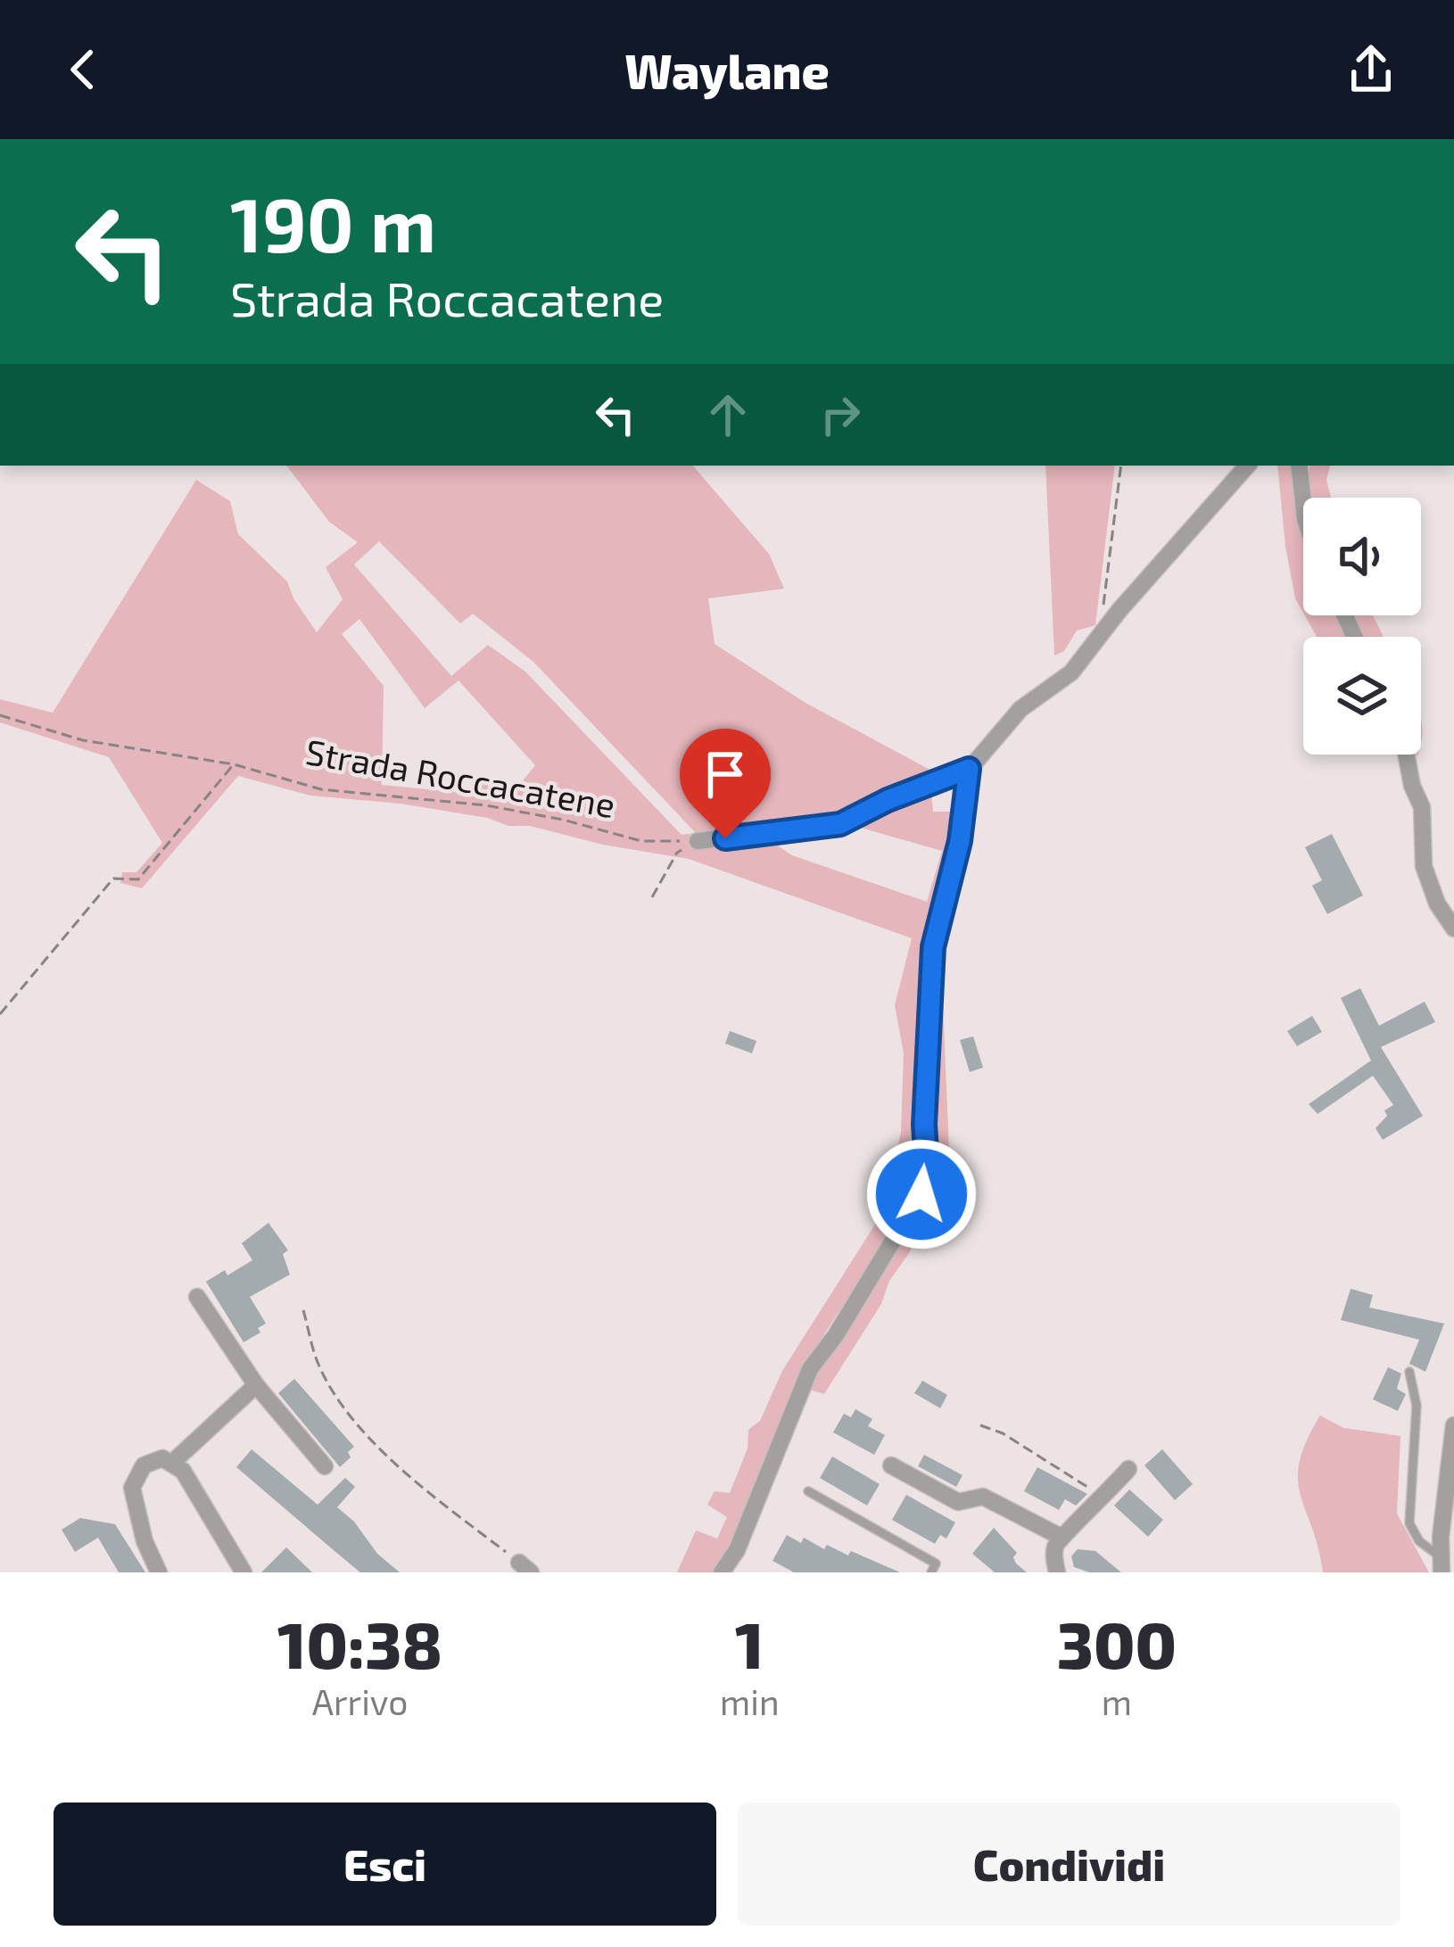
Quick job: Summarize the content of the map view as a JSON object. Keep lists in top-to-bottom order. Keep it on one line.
{"streets":{"path":["Strada Roccacatene"]},"page":{"header":"Waylane","turn":["190 m","Strada Roccacatene"],"eta":["10:38","Arrivo","1","min","300","m"],"buttons":["Esci","Condividi"]}}
